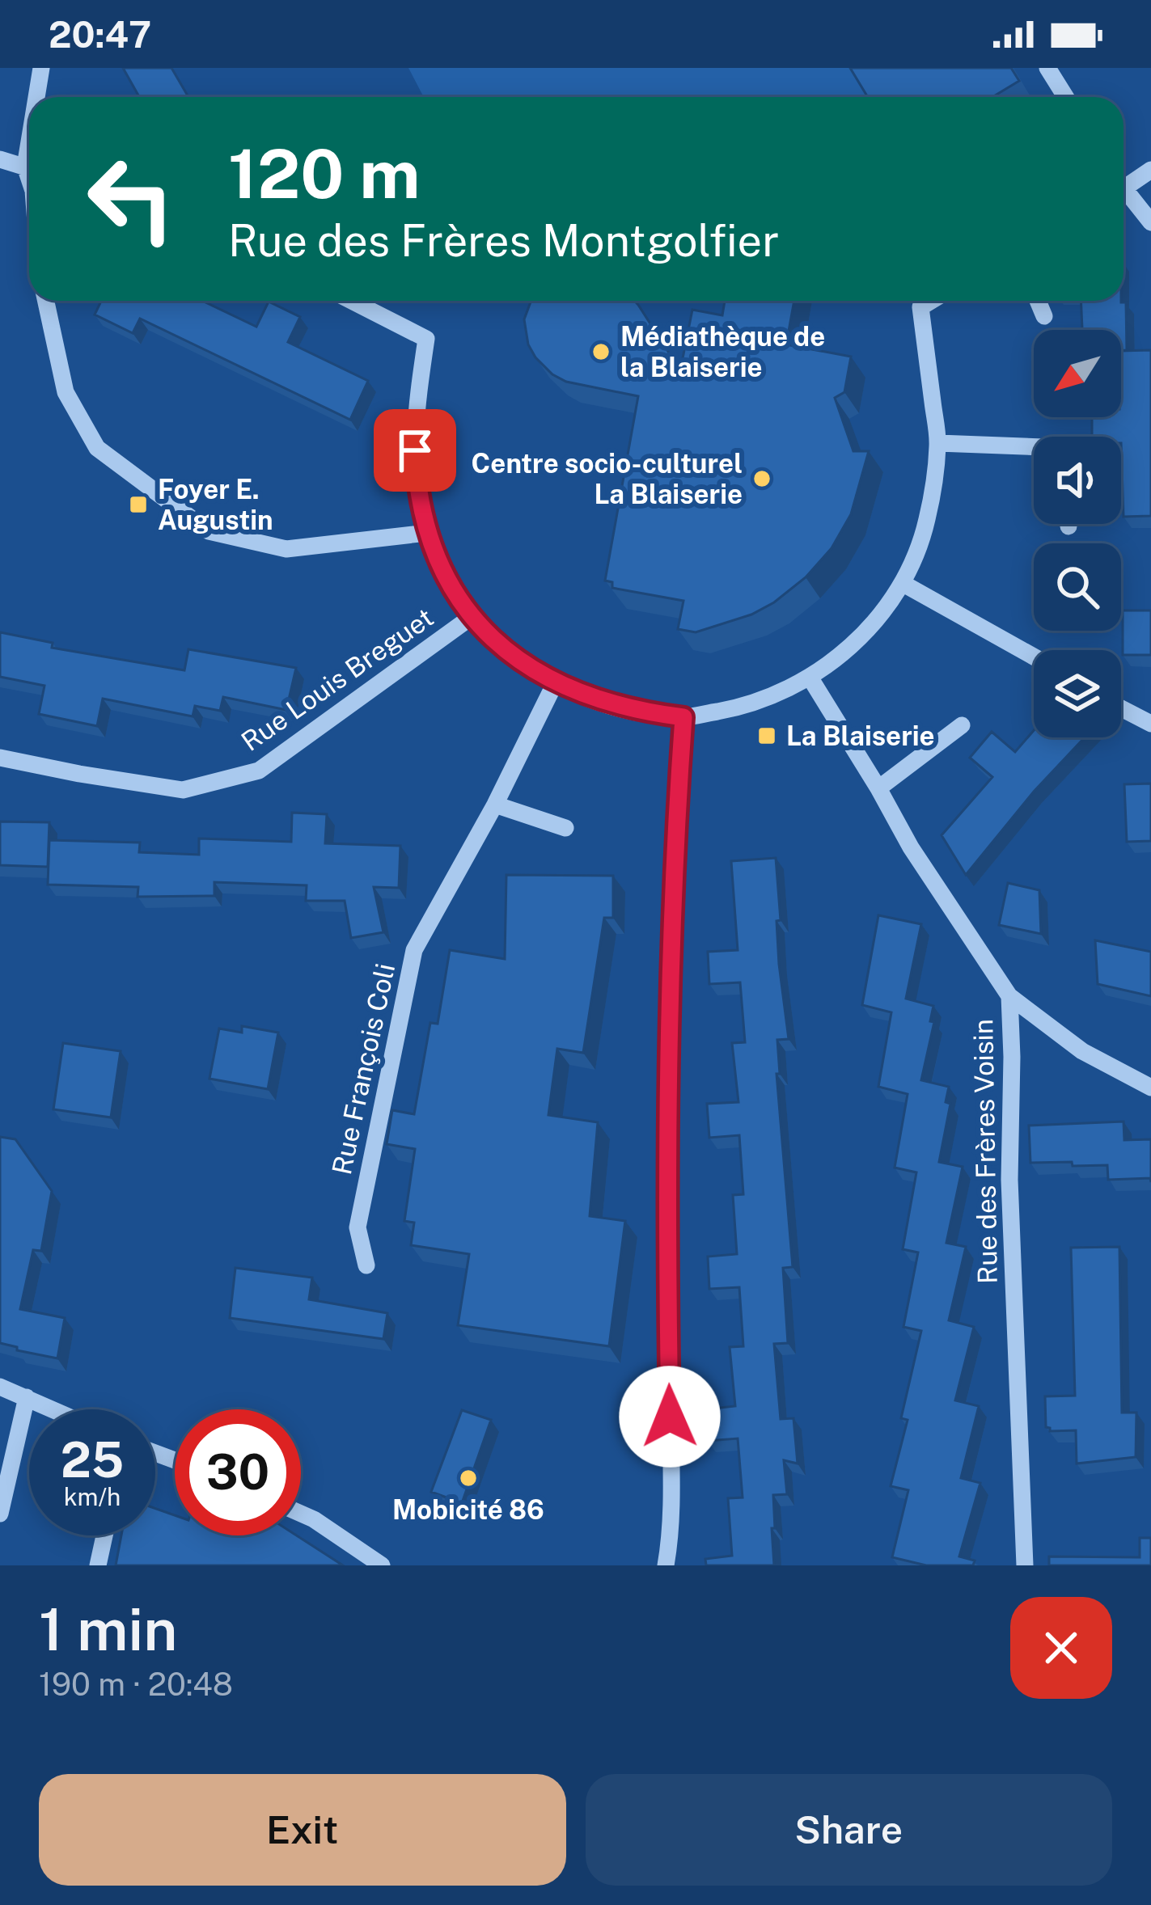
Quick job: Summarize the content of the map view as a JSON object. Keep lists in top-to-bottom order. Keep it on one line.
{"streets":{"street":["Rue Louis Breguet","Rue François Coli","Rue des Frères Voisin"]},"places":{"other":["Médiathèque de la Blaiserie","Centre socio-culturel La Blaiserie","Mobicité 86"],"transit":["Foyer E. Augustin","La Blaiserie"]},"north":"bottom left","page":{"status":"20:47","turn":["120 m","Rue des Frères Montgolfier"],"speed":"25 km/h","limit":"30","heading":["1 min","190 m · 20:48"],"buttons":["Exit","Share"]}}
